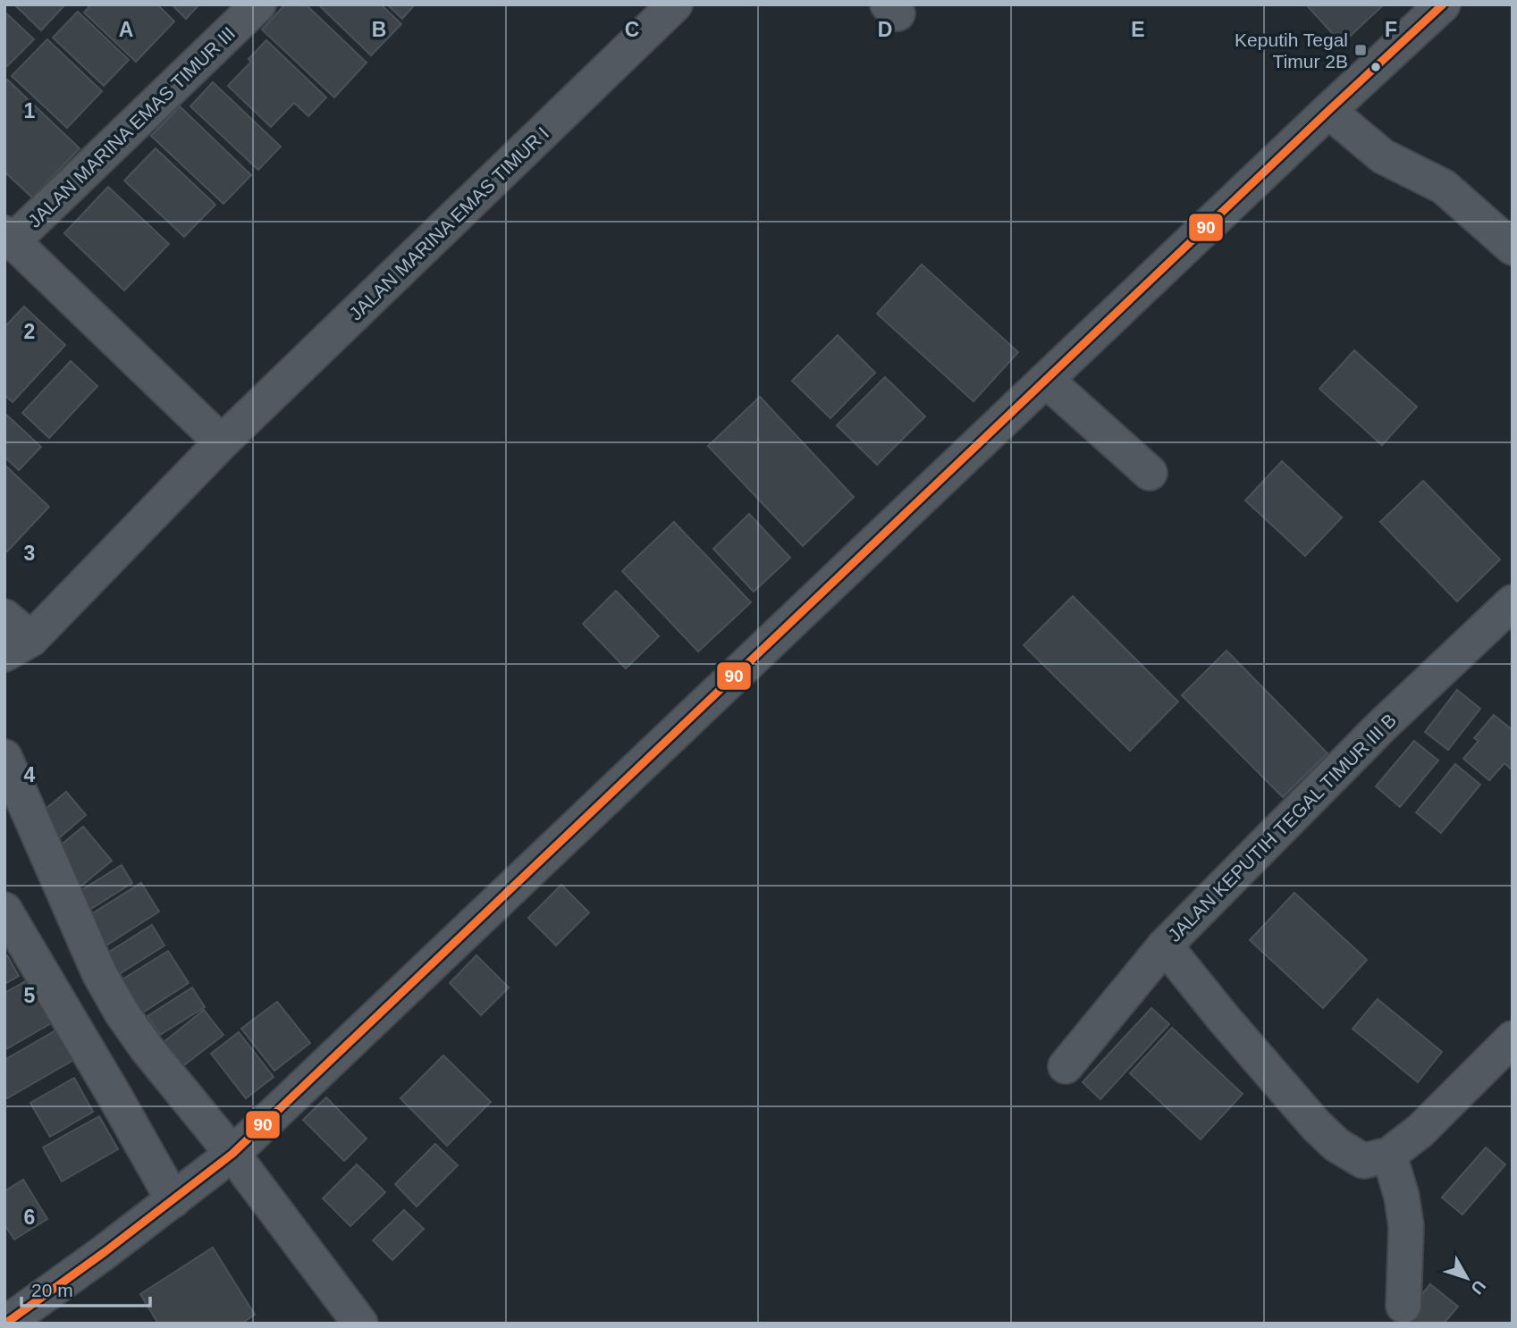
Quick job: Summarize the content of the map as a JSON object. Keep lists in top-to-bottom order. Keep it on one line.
{"streets":{"street":["JALAN MARINA EMAS TIMUR III","JALAN MARINA EMAS TIMUR I","JALAN KEPUTIH TEGAL TIMUR III B"]},"places":{"transit":["Keputih Tegal Timur 2B"]},"lines":["transit line 90"],"scale_bar":"20 m","north":"bottom right","grid":{"columns":["A","B","C","D","E","F"],"rows":["1","2","3","4","5","6"]}}
